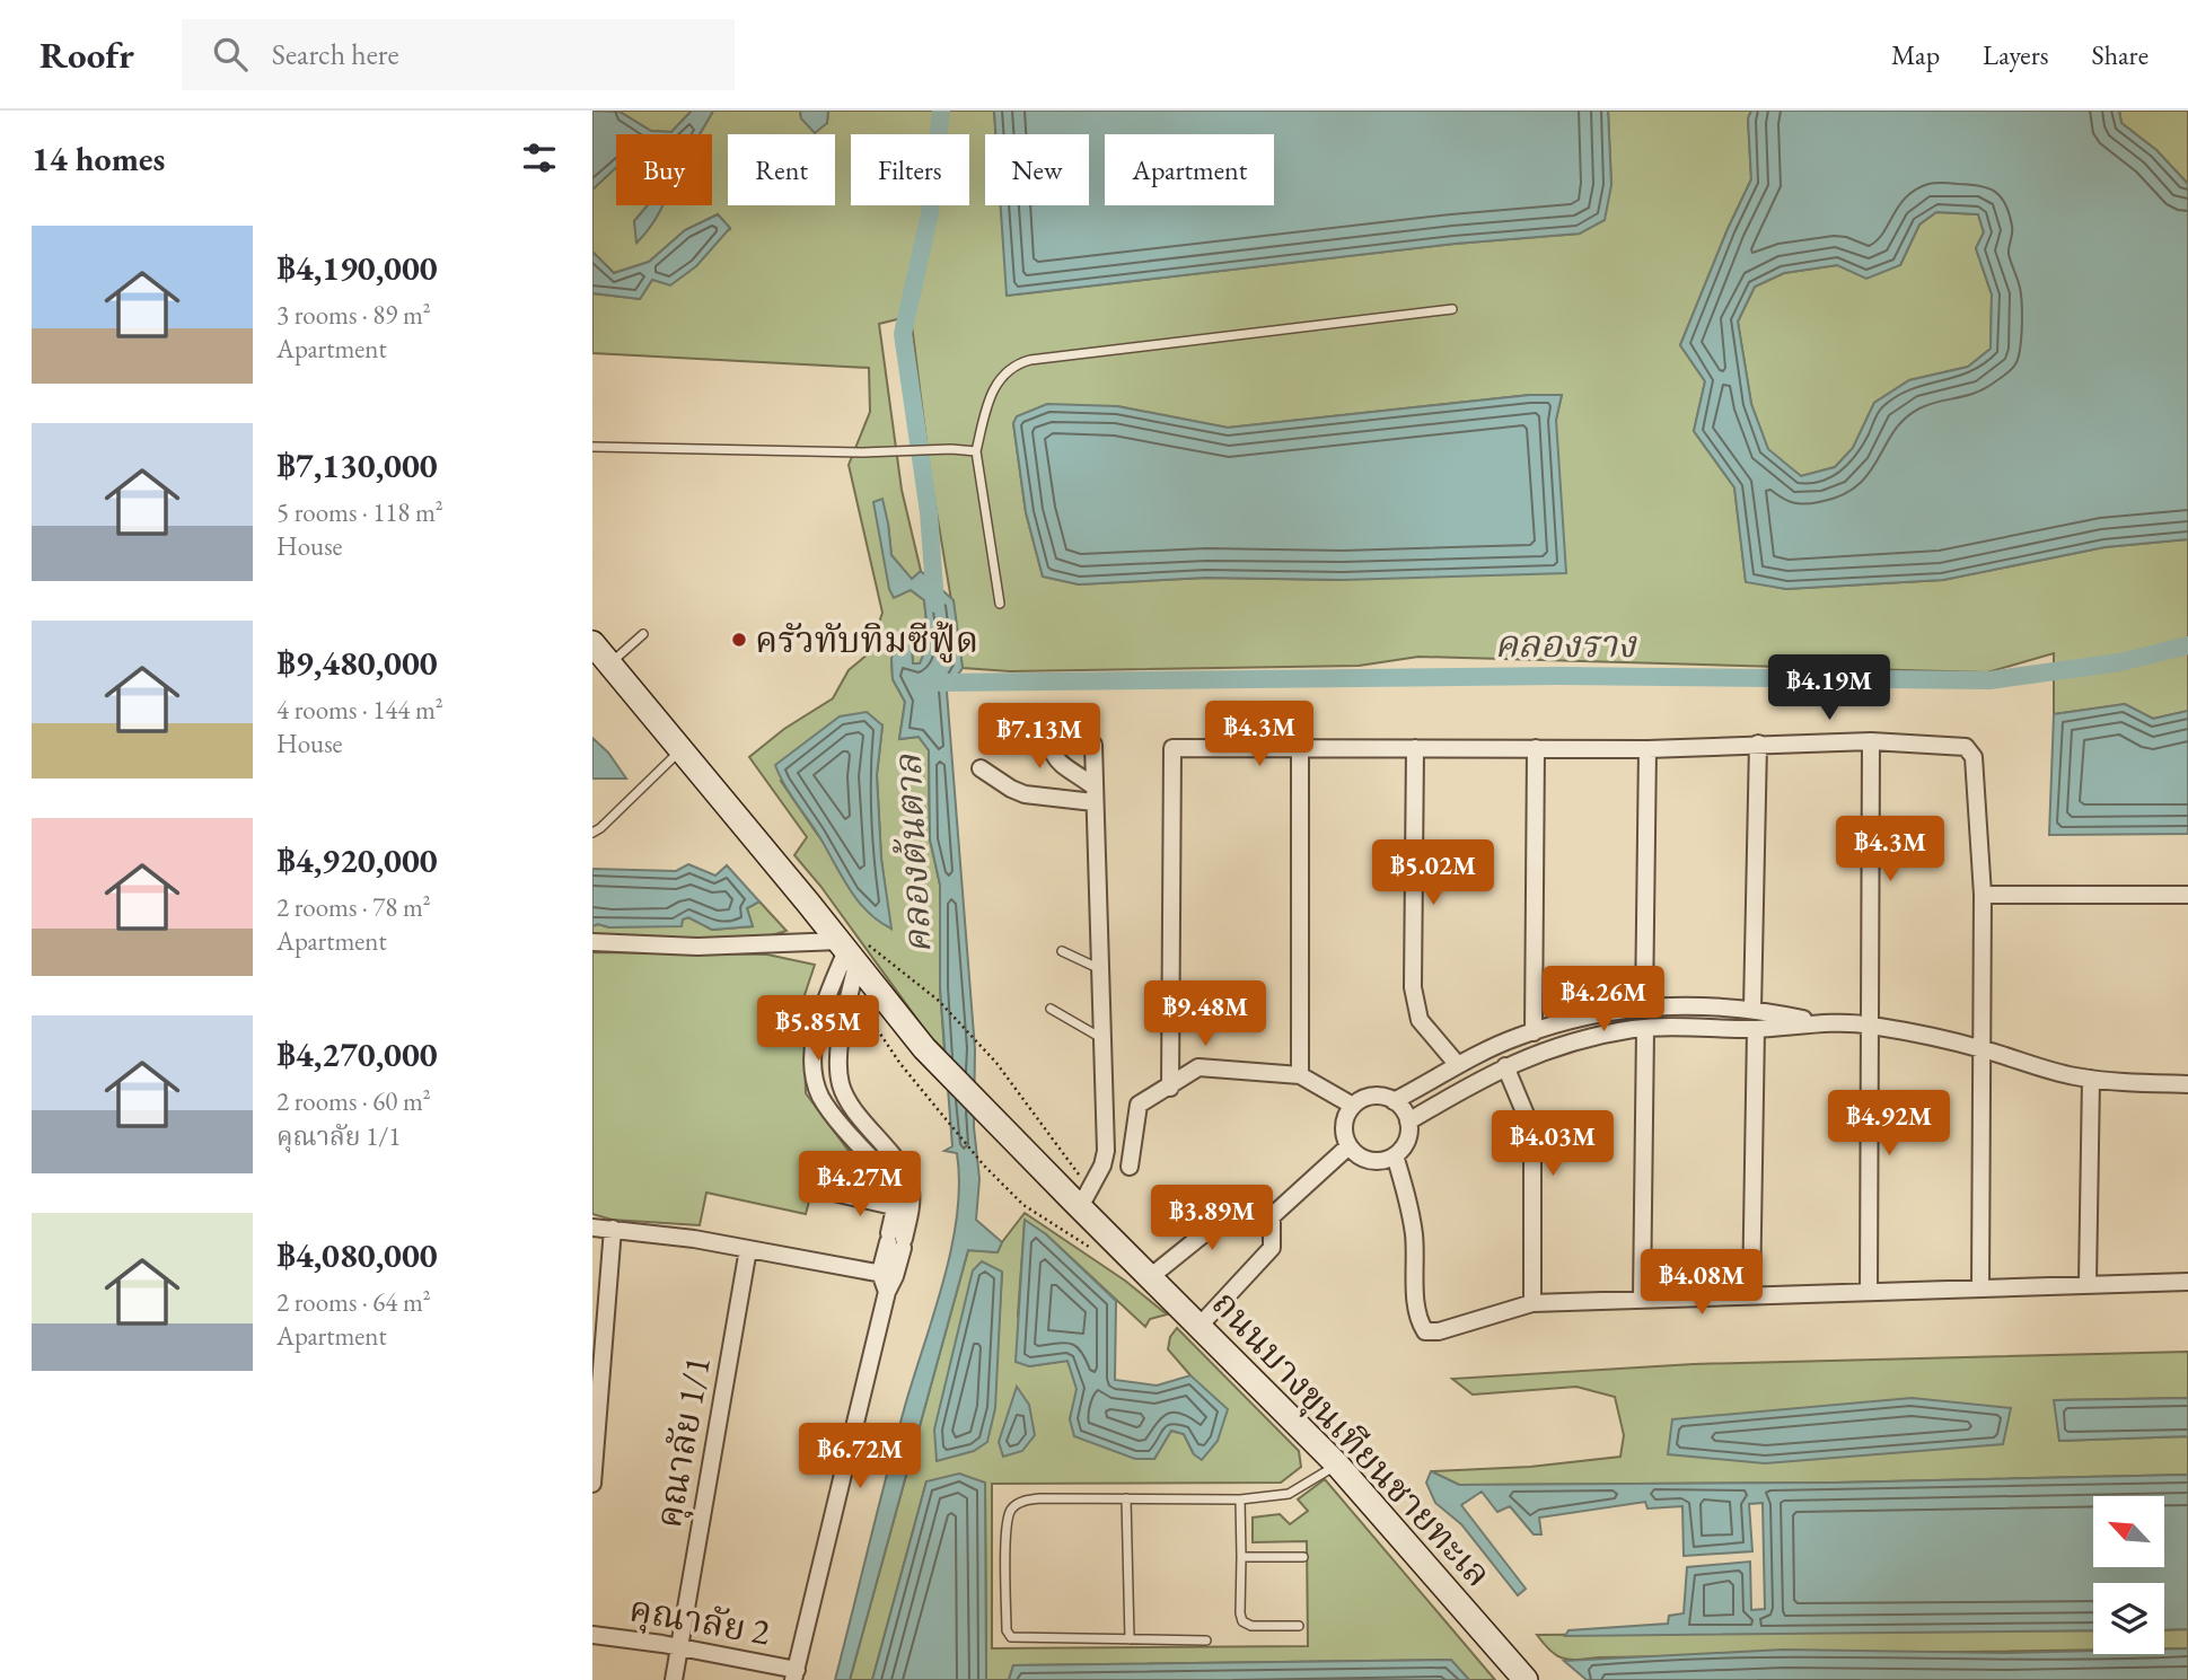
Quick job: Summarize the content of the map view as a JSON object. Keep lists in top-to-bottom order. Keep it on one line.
{"streets":{"main road":["ถนนบางขุนเทียนชายทะเล"],"street":["คุณาลัย 1/1","คุณาลัย 2"]},"crossings":[["คุณาลัย 1/1","คุณาลัย 2"]],"water":["คลองราง","คลองต้นตาล"],"places":["ครัวทับทิมซีฟู้ด"],"north":"top left","page":{"header":"Roofr","search":"Search here","nav":["Map","Layers","Share"],"heading":"14 homes","chip":["Buy","Rent","Filters","New","Apartment"],"list":[{"name":"฿4,190,000","note":"3 rooms · 89 m² · Apartment"},{"name":"฿7,130,000","note":"5 rooms · 118 m² · House"},{"name":"฿9,480,000","note":"4 rooms · 144 m² · House"},{"name":"฿4,920,000","note":"2 rooms · 78 m² · Apartment"},{"name":"฿4,270,000","note":"2 rooms · 60 m² · คุณาลัย 1/1"},{"name":"฿4,080,000","note":"2 rooms · 64 m² · Apartment"}],"price":["฿4.19M","฿4.3M","฿7.13M","฿4.3M","฿5.02M","฿4.26M","฿9.48M","฿5.85M","฿4.92M","฿4.03M","฿4.27M","฿3.89M","฿4.08M","฿6.72M"]}}
